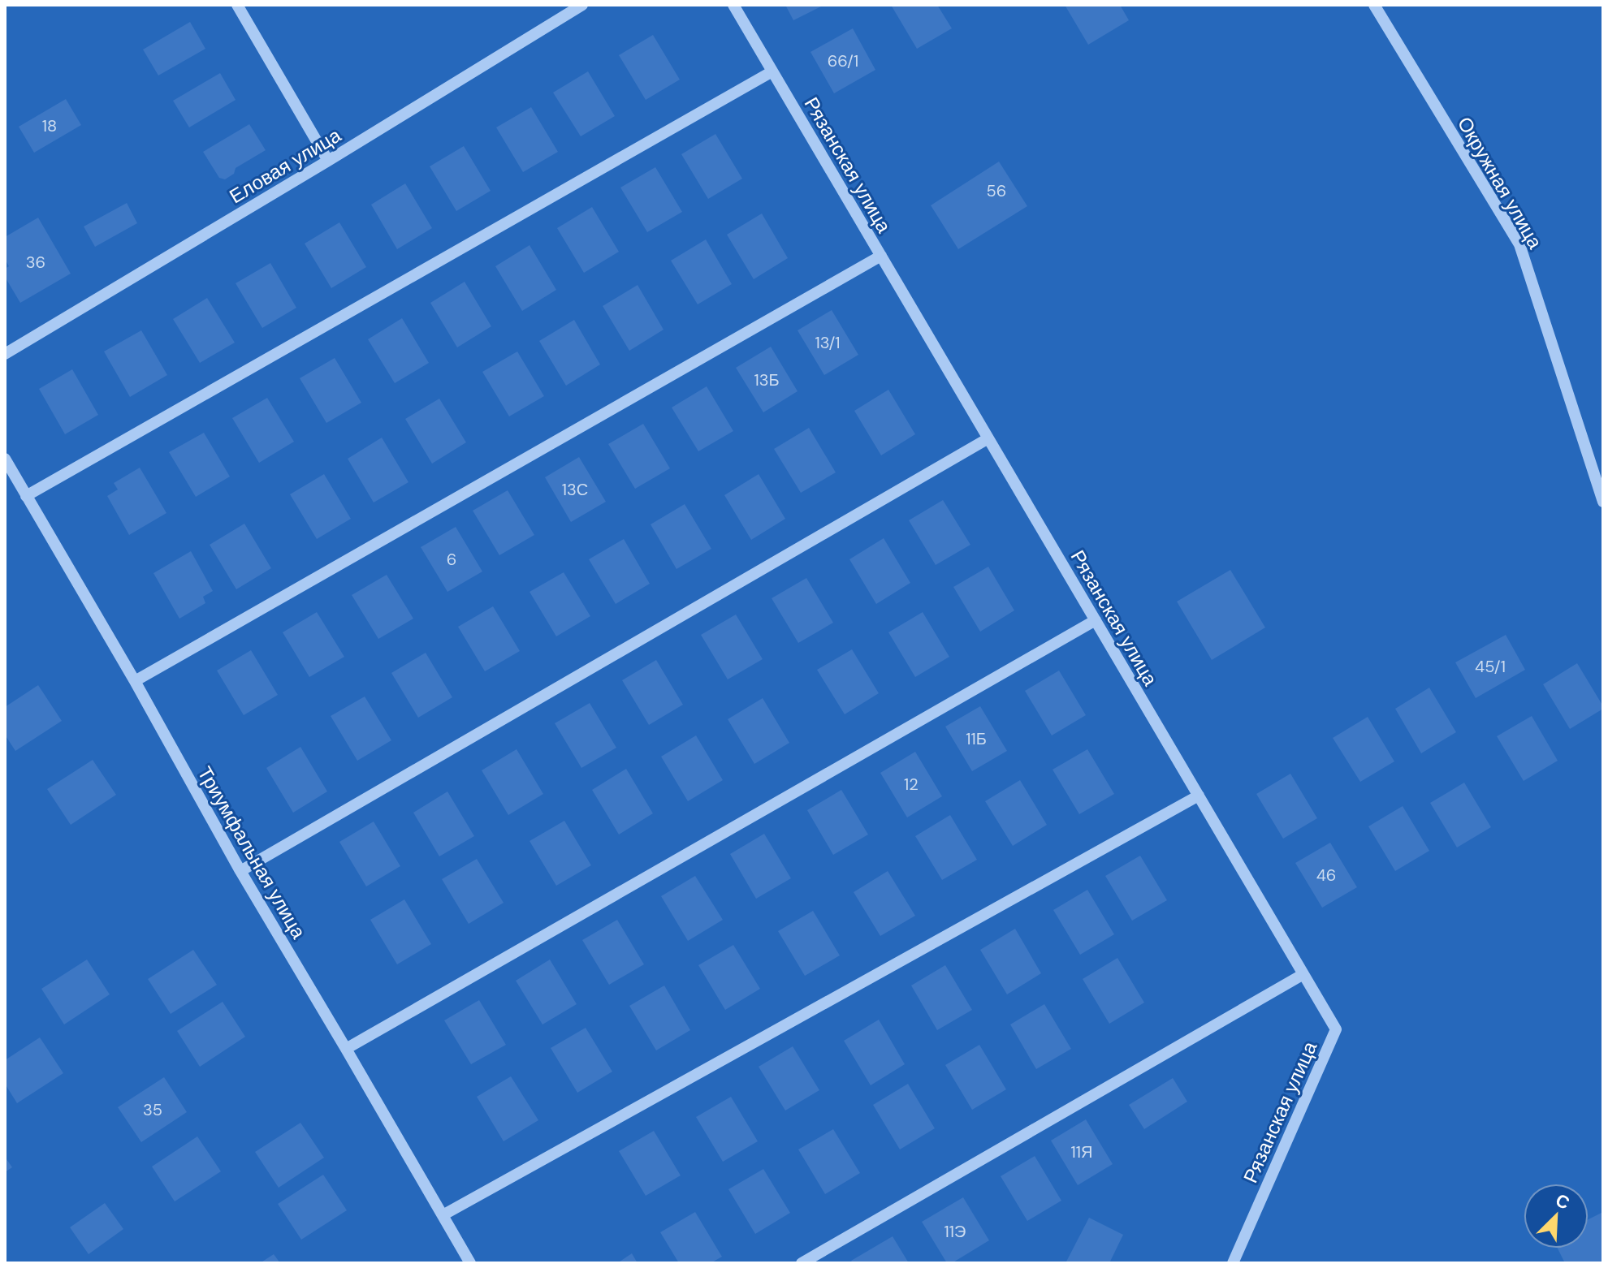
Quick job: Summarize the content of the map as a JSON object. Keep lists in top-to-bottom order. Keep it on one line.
{"streets":{"street":["Рязанская улица","Еловая улица","Окружная улица","Триумфальная улица"]},"house_numbers":["66/1","18","56","36","13/1","13Б","13С","6","45/1","11Б","12","46","35","11Я","11Э"],"north":"top right"}
